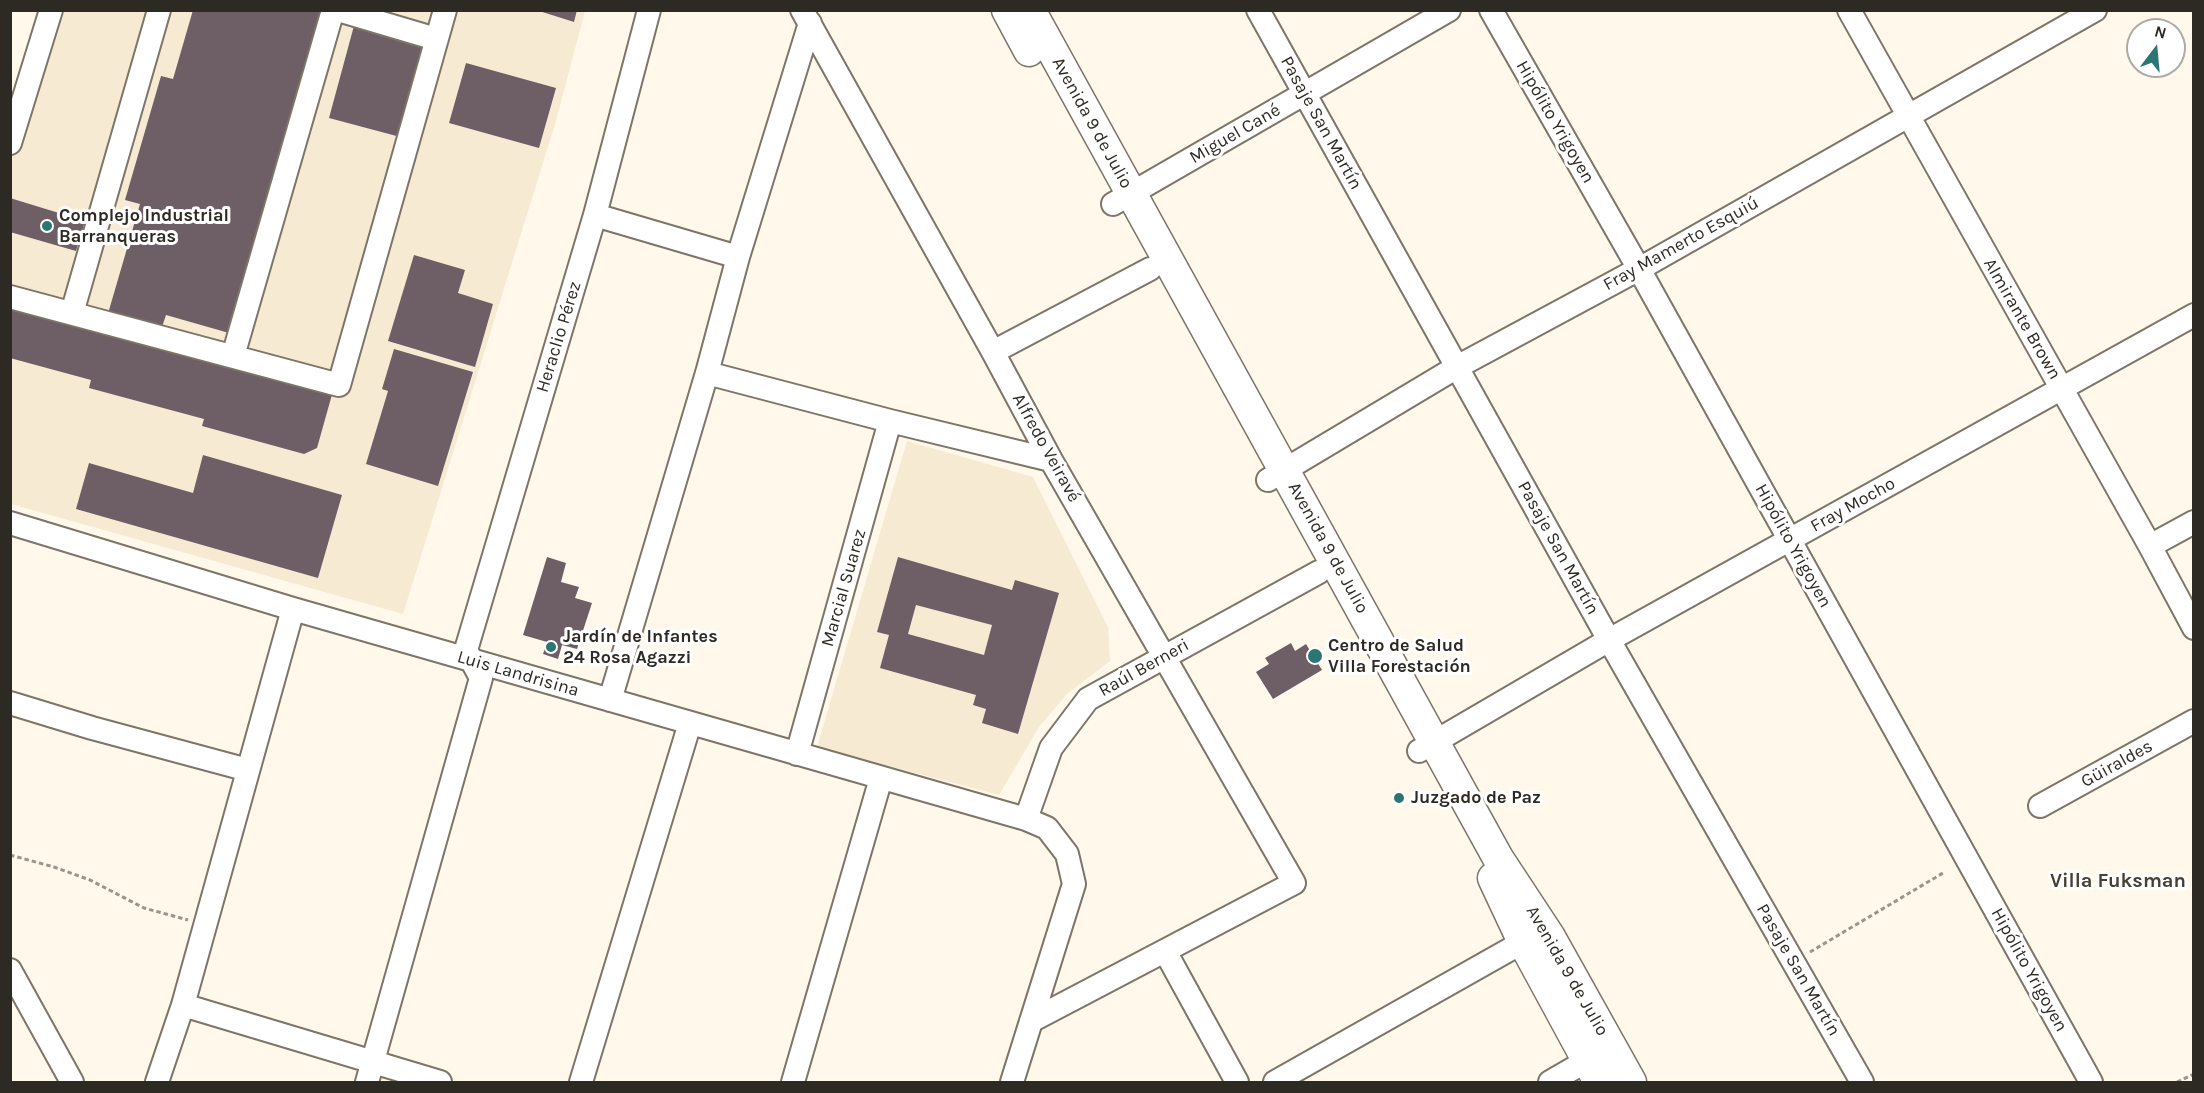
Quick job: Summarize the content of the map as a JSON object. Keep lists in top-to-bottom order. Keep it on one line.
{"streets":{"main road":["Avenida 9 de Julio"],"street":["Hipólito Yrigoyen","Pasaje San Martín","Miguel Cané","Fray Mamerto Esquiú","Almirante Brown","Heraclio Pérez","Alfredo Veiravé","Fray Mocho","Marcial Suarez","Raúl Berneri","Luis Landrisina","Güiraldes"]},"crossings":[["Hipólito Yrigoyen","Fray Mamerto Esquiú"],["Hipólito Yrigoyen","Fray Mocho"],["Avenida 9 de Julio","Miguel Cané"],["Avenida 9 de Julio","Fray Mamerto Esquiú"],["Avenida 9 de Julio","Fray Mocho"],["Avenida 9 de Julio","Raúl Berneri"],["Pasaje San Martín","Miguel Cané"],["Pasaje San Martín","Fray Mamerto Esquiú"],["Pasaje San Martín","Fray Mocho"],["Fray Mamerto Esquiú","Almirante Brown"],["Almirante Brown","Fray Mocho"],["Heraclio Pérez","Luis Landrisina"],["Alfredo Veiravé","Raúl Berneri"],["Marcial Suarez","Luis Landrisina"],["Raúl Berneri","Luis Landrisina"]],"districts":["Villa Fuksman"],"places":["Complejo Industrial Barranqueras","Jardín de Infantes 24 Rosa Agazzi","Centro de Salud Villa Forestación","Juzgado de Paz"],"north":"top"}
